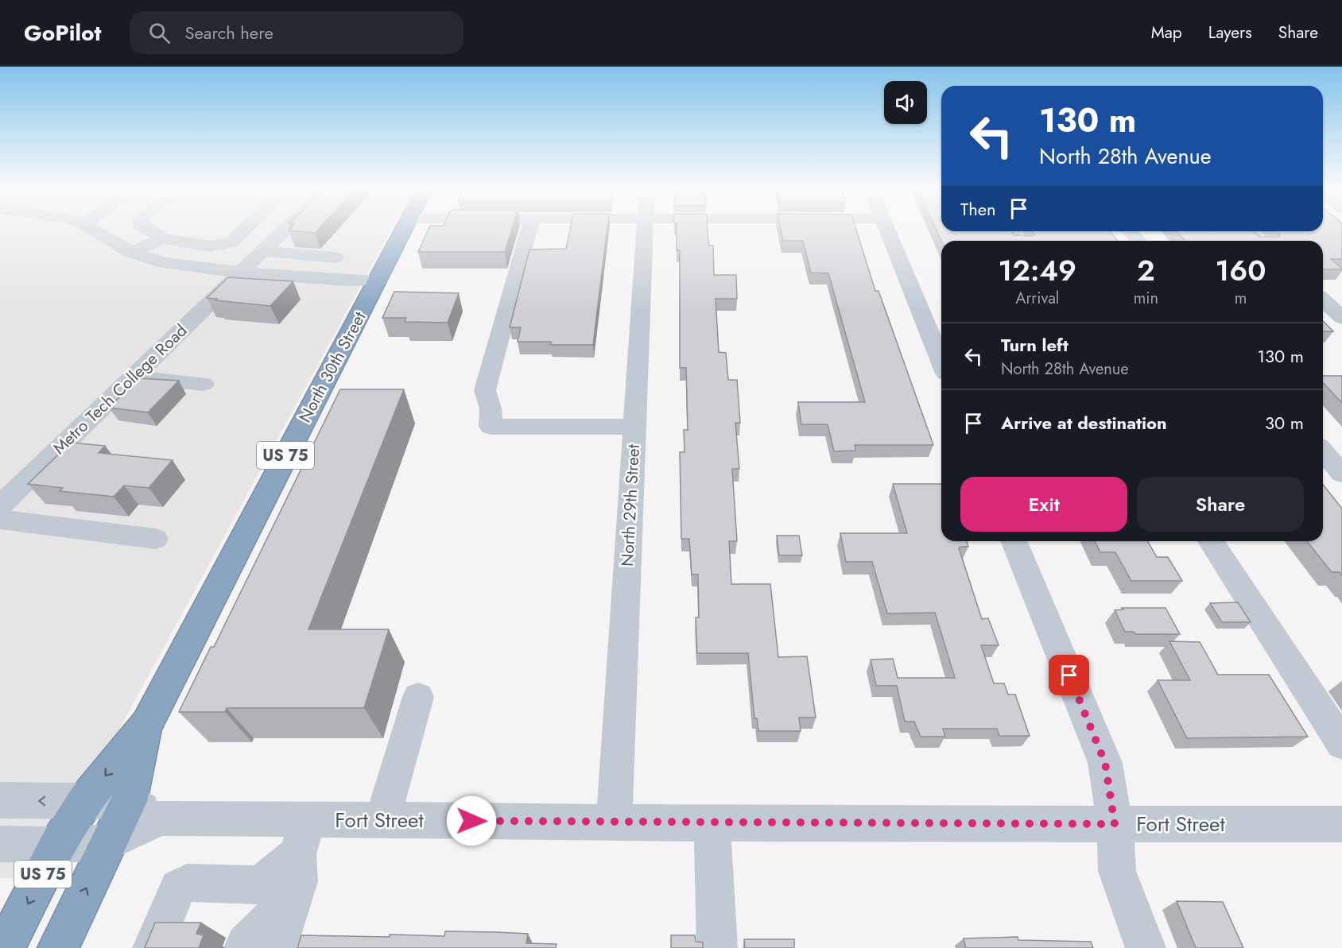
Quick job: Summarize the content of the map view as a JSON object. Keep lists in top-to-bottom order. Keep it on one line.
{"streets":{"highway":["North 30th Street","US 75"],"street":["Metro Tech College Road","North 29th Street","Fort Street"]},"crossings":[["North 30th Street","Fort Street"],["North 29th Street","Fort Street"]],"page":{"header":"GoPilot","search":"Search here","nav":["Map","Layers","Share"],"turn":["130 m","North 28th Avenue"],"then":"Then","eta":["12:49","Arrival","2","min","160","m"],"list":[{"name":"Turn left","note":"North 28th Avenue","value":"130 m"},{"name":"Arrive at destination","value":"30 m"}],"buttons":["Exit","Share"]}}
